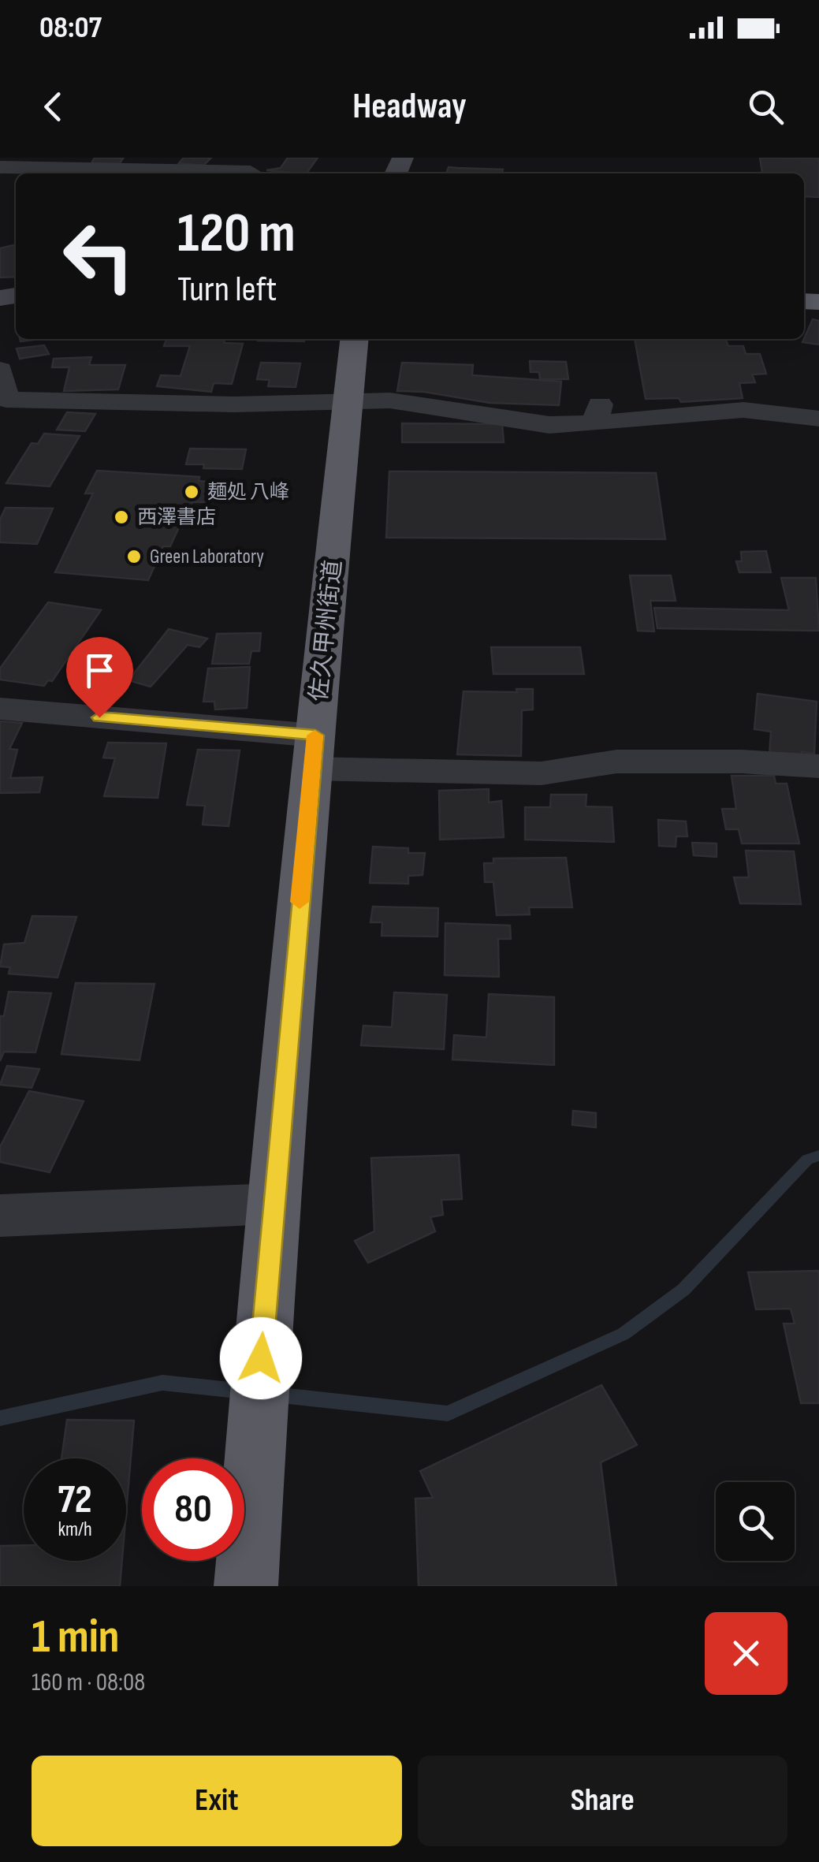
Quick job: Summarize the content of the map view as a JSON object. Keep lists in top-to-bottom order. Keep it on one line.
{"streets":{"highway":["佐久甲州街道"]},"places":["麺処 八峰","西澤書店","Green Laboratory"],"page":{"status":"08:07","header":"Headway","turn":["120 m","Turn left"],"speed":"72 km/h","limit":"80","heading":["1 min","160 m · 08:08"],"buttons":["Exit","Share"]}}
